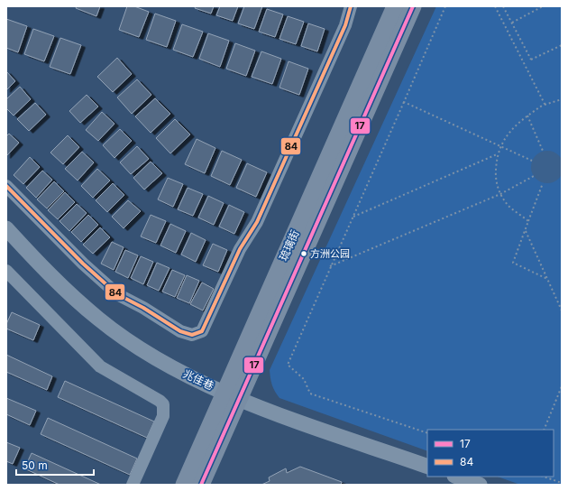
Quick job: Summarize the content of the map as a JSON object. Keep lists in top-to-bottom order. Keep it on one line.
{"streets":{"main road":["琉璃街"],"street":["兆佳巷"]},"crossings":[["琉璃街","兆佳巷"]],"places":["方洲公园"],"lines":["transit line 17","transit line 84"],"legend":["17","84"],"scale_bar":"50 m"}
